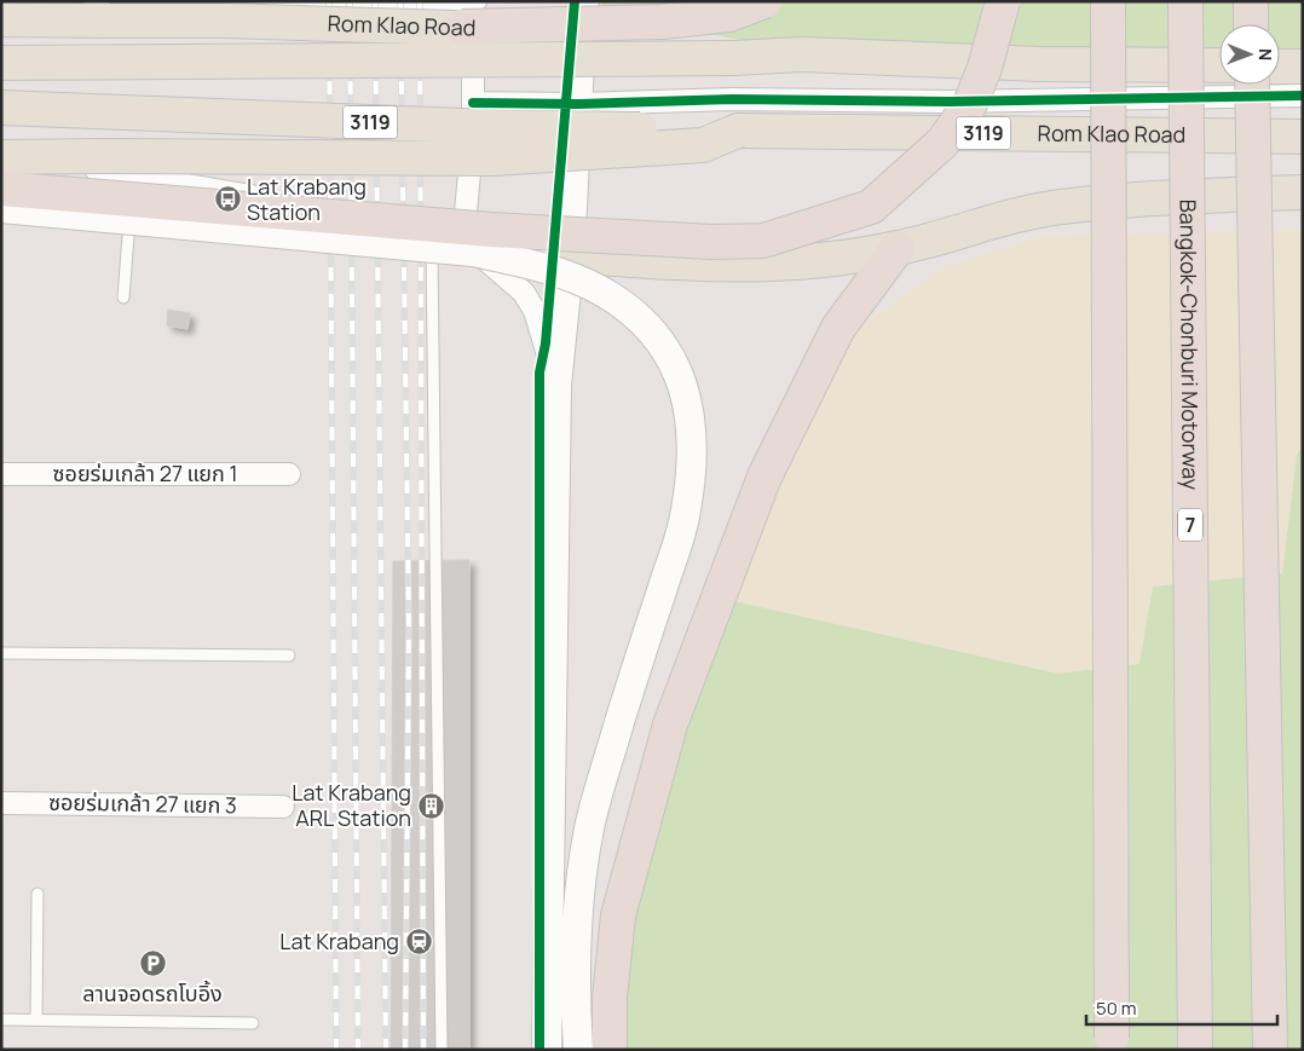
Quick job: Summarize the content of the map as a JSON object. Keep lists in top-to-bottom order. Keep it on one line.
{"streets":{"highway":["Bangkok-Chonburi Motorway","7"],"main road":["Rom Klao Road","3119"],"street":["ซอยร่มเกล้า 27 แยก 1","ซอยร่มเกล้า 27 แยก 3"]},"places":{"bus stop":["Lat Krabang Station"],"building":["Lat Krabang ARL Station"],"station":["Lat Krabang"],"parking":["ลานจอดรถโบอิ้ง"]},"scale_bar":"50 m","north":"right"}
